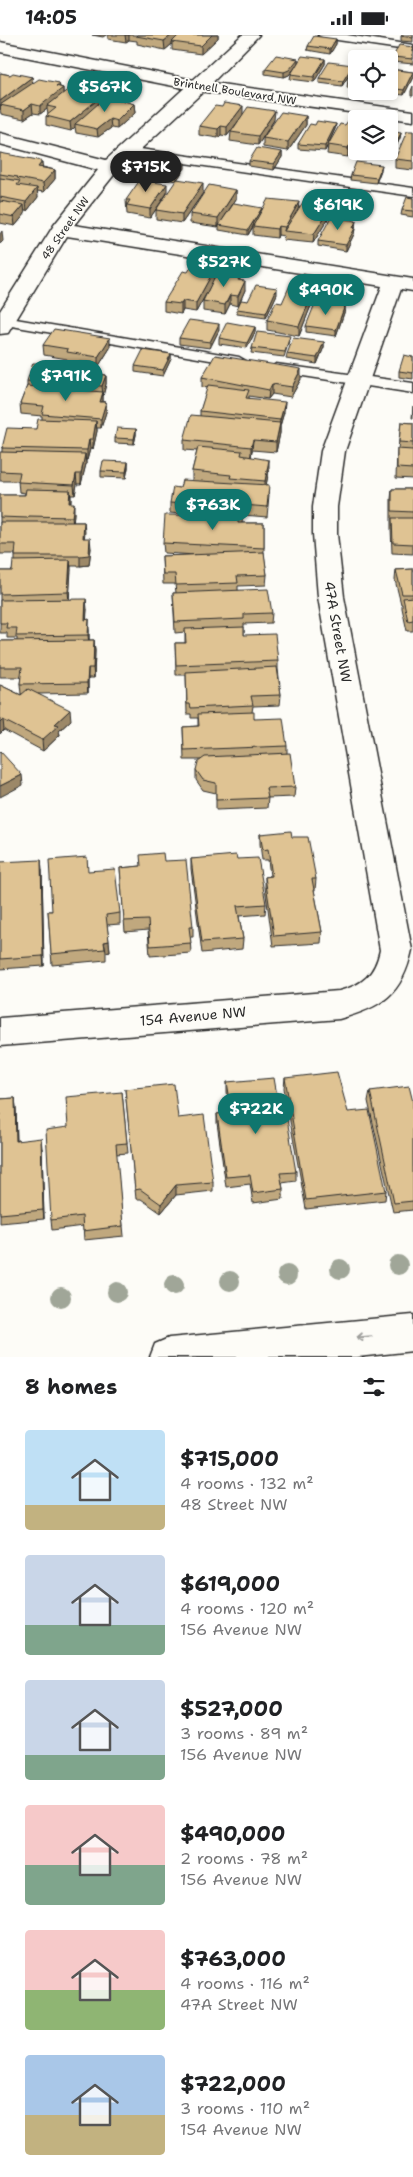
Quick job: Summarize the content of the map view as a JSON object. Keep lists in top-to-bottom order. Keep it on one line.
{"streets":{"street":["Brintnell Boulevard NW","48 Street NW","47A Street NW","154 Avenue NW"]},"crossings":[["Brintnell Boulevard NW","48 Street NW"],["47A Street NW","154 Avenue NW"]],"page":{"status":"14:05","price":["$567K","$715K","$619K","$527K","$490K","$791K","$763K","$722K"],"heading":"8 homes","list":[{"name":"$715,000","note":"4 rooms · 132 m² · 48 Street NW"},{"name":"$619,000","note":"4 rooms · 120 m² · 156 Avenue NW"},{"name":"$527,000","note":"3 rooms · 89 m² · 156 Avenue NW"},{"name":"$490,000","note":"2 rooms · 78 m² · 156 Avenue NW"},{"name":"$763,000","note":"4 rooms · 116 m² · 47A Street NW"},{"name":"$722,000","note":"3 rooms · 110 m² · 154 Avenue NW"}]}}
